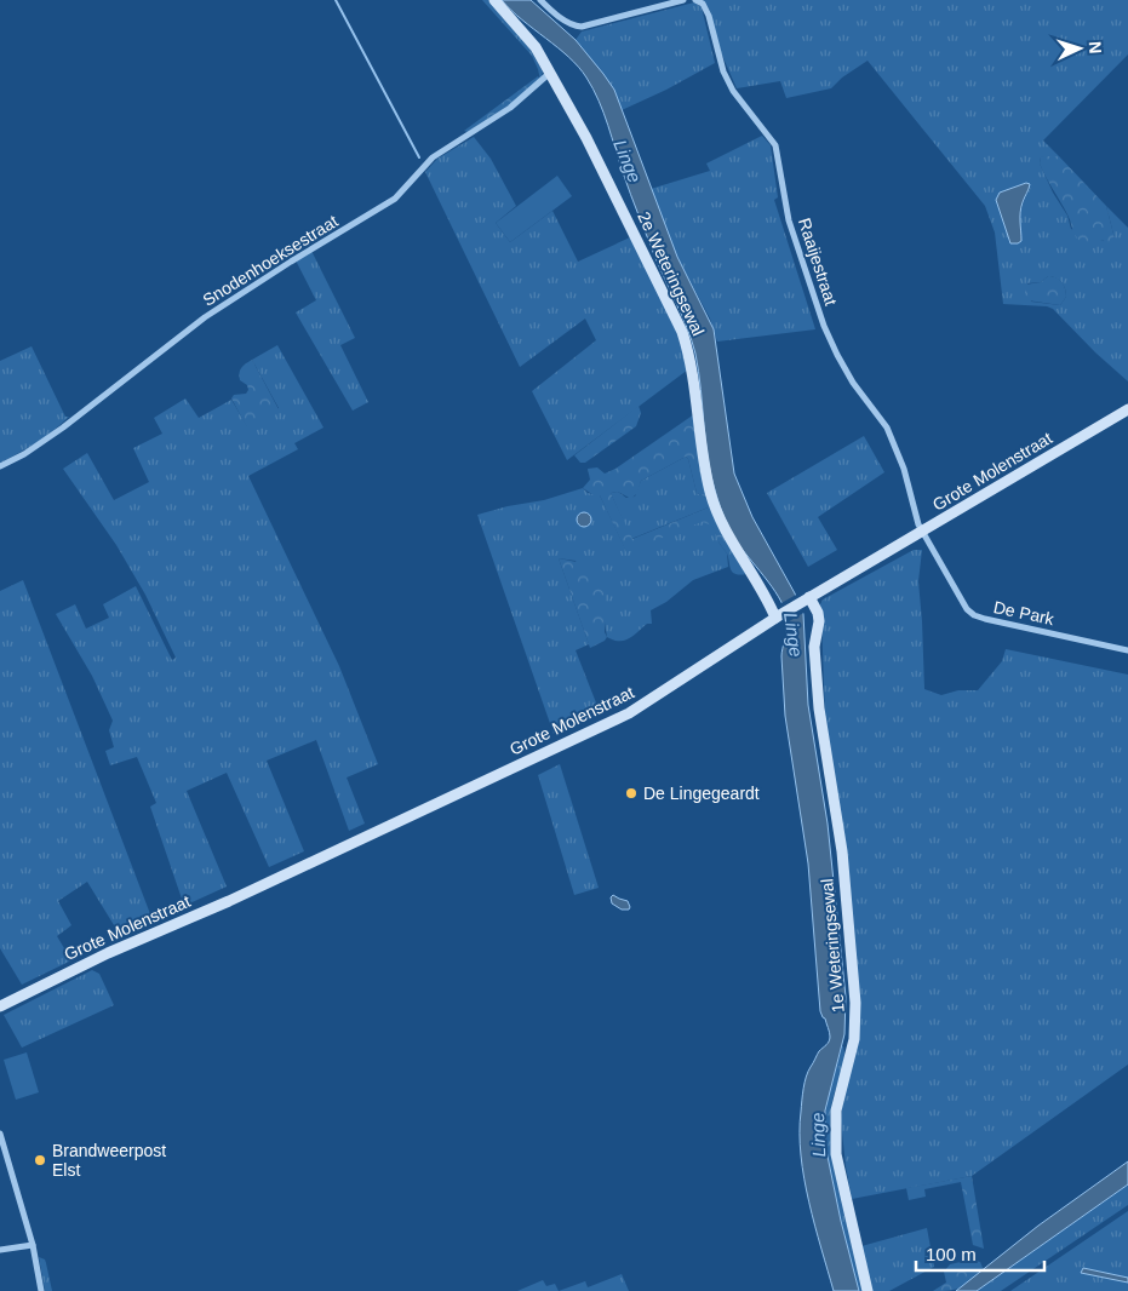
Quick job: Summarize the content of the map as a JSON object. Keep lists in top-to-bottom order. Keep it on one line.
{"streets":{"street":["Snodenhoeksestraat","Raaijestraat","2e Weteringsewal","Grote Molenstraat","De Park","1e Weteringsewal"]},"crossings":[["Snodenhoeksestraat","2e Weteringsewal"],["Raaijestraat","Grote Molenstraat"],["Raaijestraat","De Park"],["2e Weteringsewal","Grote Molenstraat"],["Grote Molenstraat","De Park"],["Grote Molenstraat","1e Weteringsewal"]],"water":["Linge"],"places":["De Lingegeardt","Brandweerpost Elst"],"scale_bar":"100 m","north":"right"}
